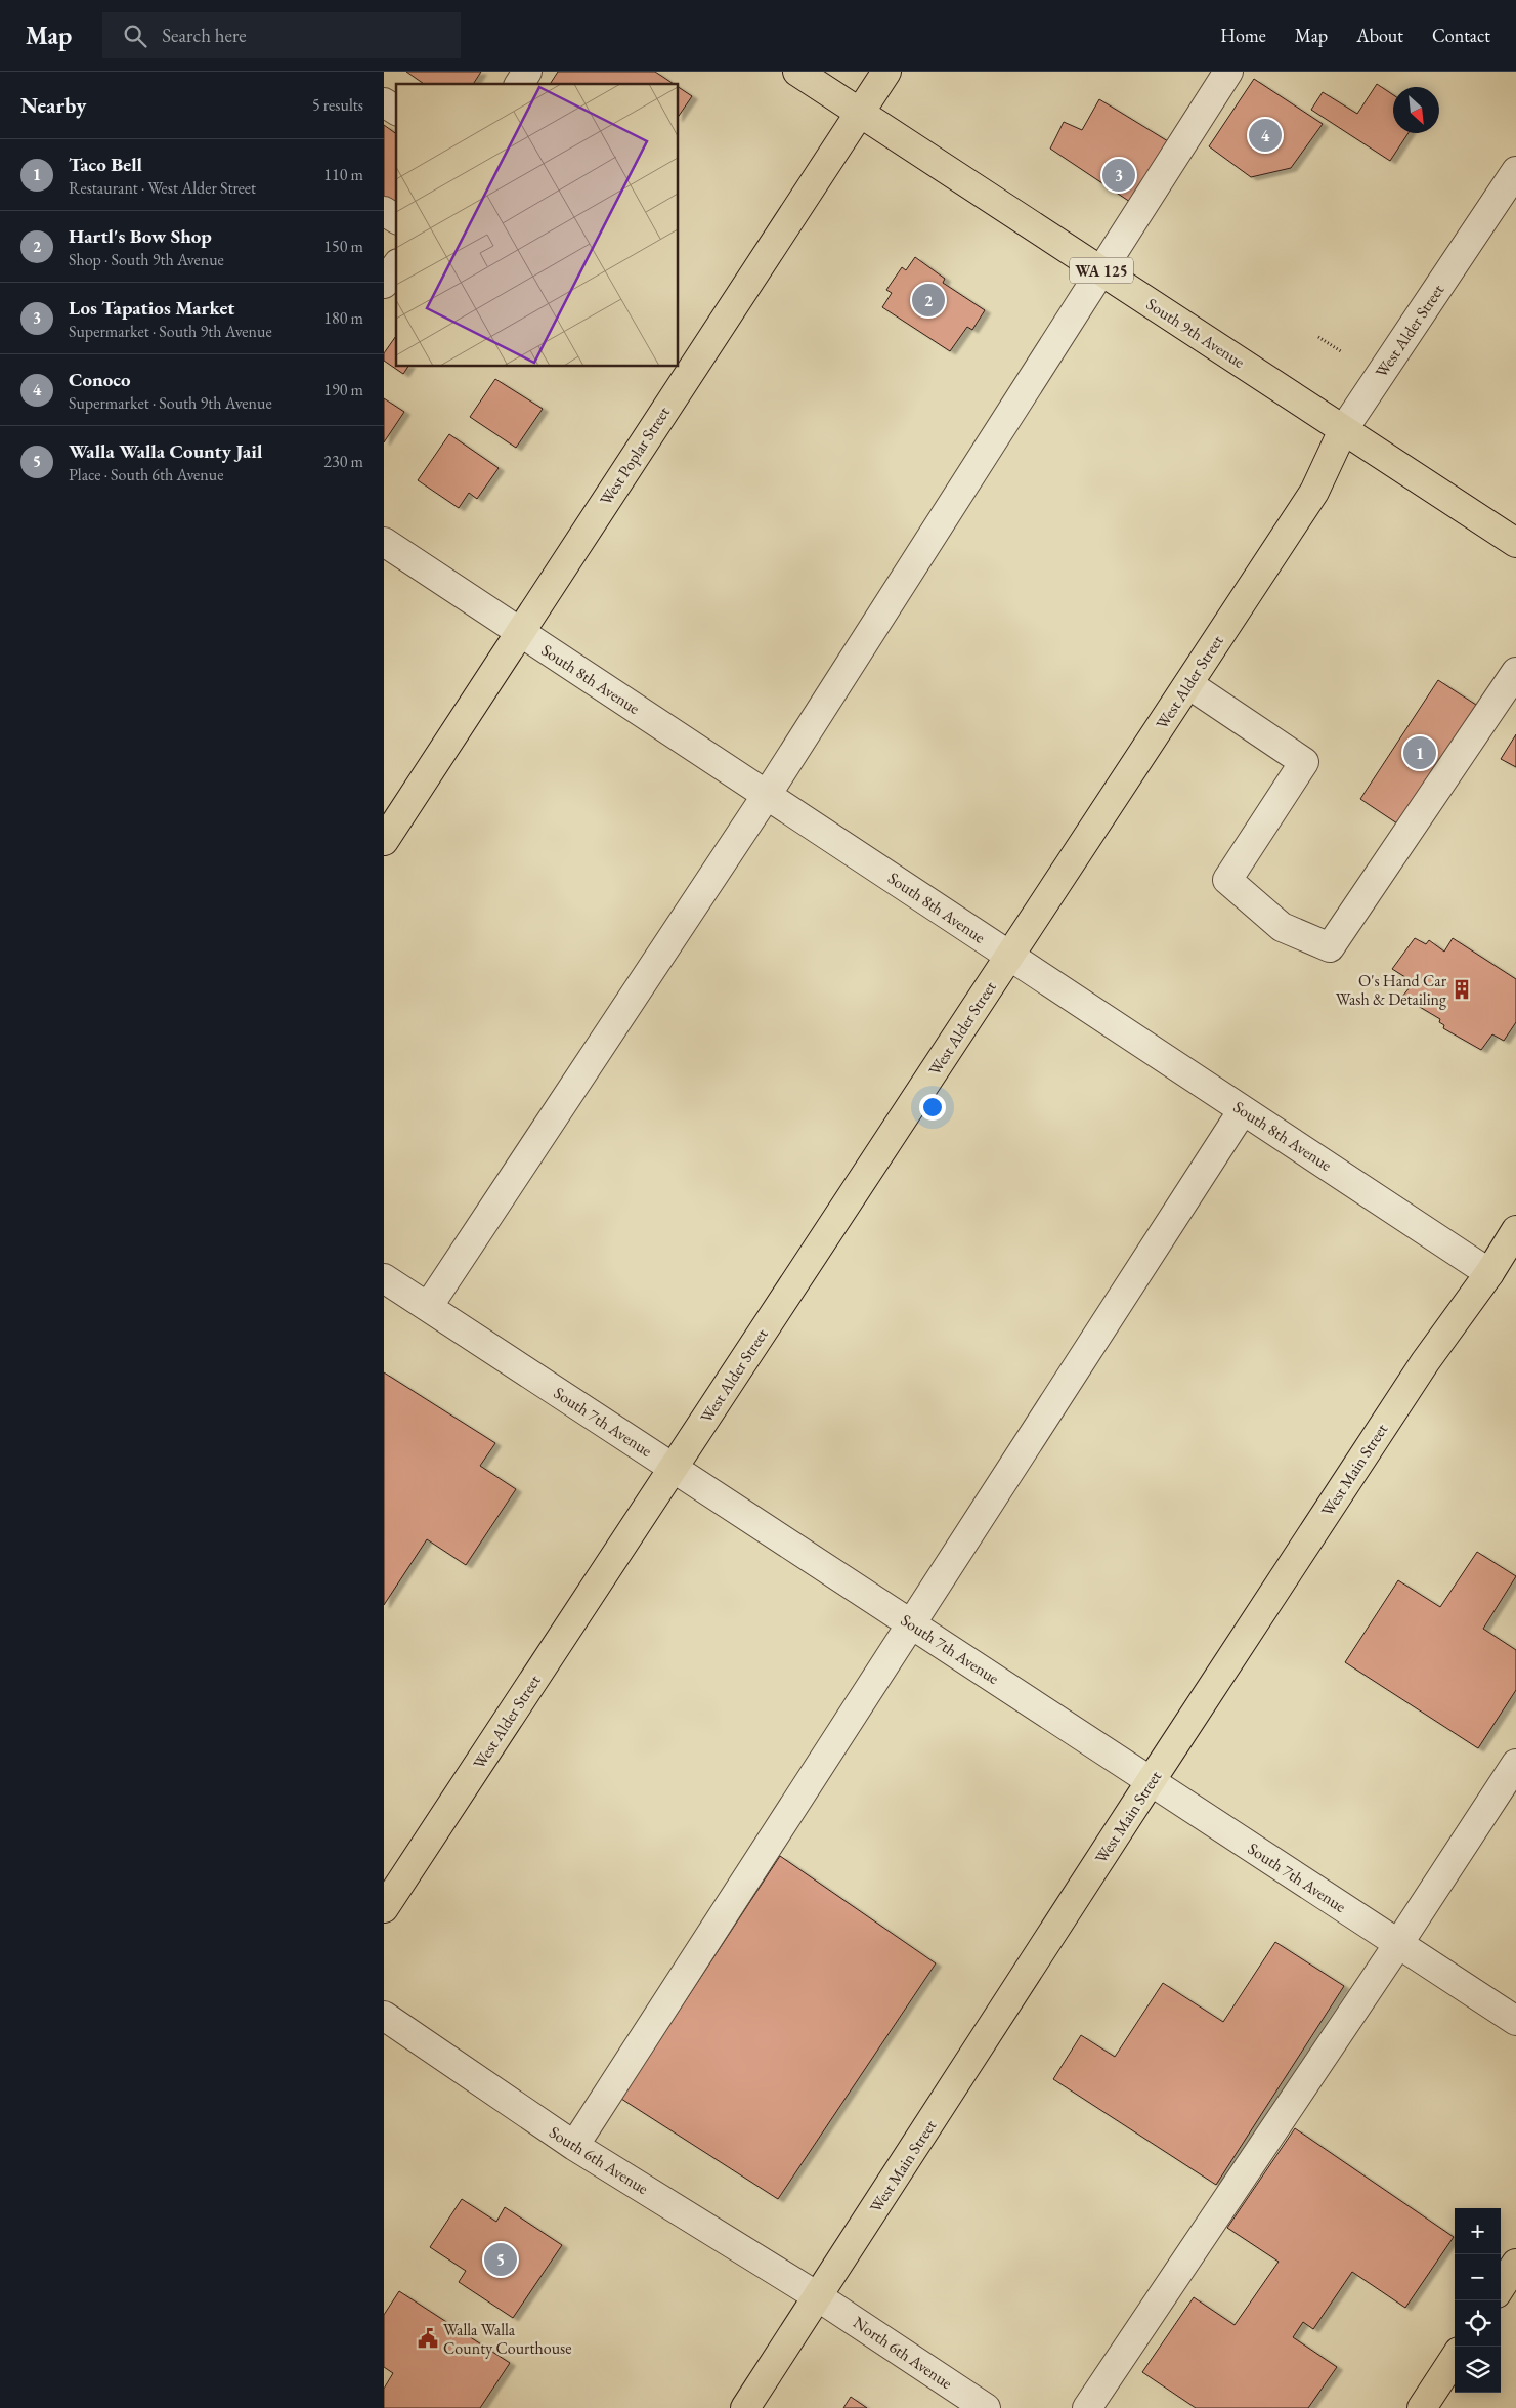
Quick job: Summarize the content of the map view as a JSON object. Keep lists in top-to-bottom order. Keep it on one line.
{"streets":{"main road":["WA 125","West Alder Street","South 9th Avenue","West Poplar Street","West Main Street"],"street":["South 8th Avenue","South 7th Avenue","South 6th Avenue","North 6th Avenue"]},"crossings":[["West Alder Street","South 9th Avenue"],["West Alder Street","South 8th Avenue"],["West Alder Street","South 7th Avenue"],["South 9th Avenue","West Poplar Street"],["West Poplar Street","South 8th Avenue"],["South 8th Avenue","West Main Street"],["South 7th Avenue","West Main Street"],["West Main Street","South 6th Avenue"],["West Main Street","North 6th Avenue"],["South 6th Avenue","North 6th Avenue"]],"places":{"building":["O's Hand Car Wash & Detailing"],"public building":["Walla Walla County Courthouse"]},"north":"bottom right","page":{"header":"Map","search":"Search here","nav":["Home","Map","About","Contact"],"heading":["Nearby","5 results"],"pins":["4","3","2","1","5"],"list":[{"mark":"1","name":"Taco Bell","note":"Restaurant · West Alder Street","value":"110 m"},{"mark":"2","name":"Hartl's Bow Shop","note":"Shop · South 9th Avenue","value":"150 m"},{"mark":"3","name":"Los Tapatios Market","note":"Supermarket · South 9th Avenue","value":"180 m"},{"mark":"4","name":"Conoco","note":"Supermarket · South 9th Avenue","value":"190 m"},{"mark":"5","name":"Walla Walla County Jail","note":"Place · South 6th Avenue","value":"230 m"}],"map_buttons":["+","−"]}}
